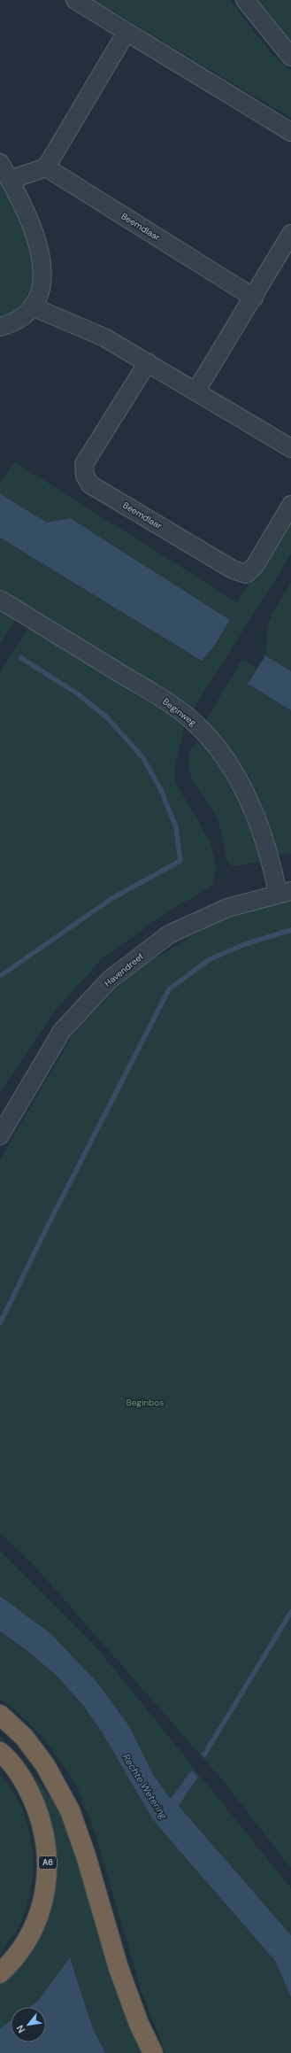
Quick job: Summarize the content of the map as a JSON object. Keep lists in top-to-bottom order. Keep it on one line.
{"streets":{"highway":["A6"],"street":["Beemdlaar","Beginweg","Havendreef"]},"crossings":[["Beginweg","Havendreef"]],"water":["Rechte Wetering"],"parks":["Beginbos"],"north":"bottom left"}
